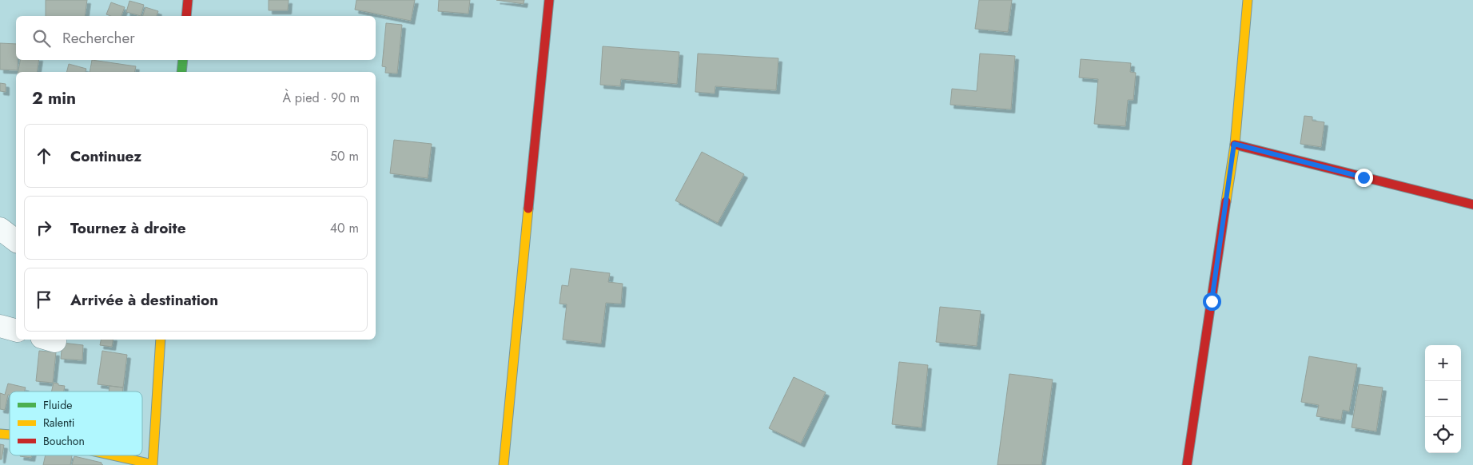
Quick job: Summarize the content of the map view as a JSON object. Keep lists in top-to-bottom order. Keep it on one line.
{"legend":["Fluide","Ralenti","Bouchon"],"page":{"search":"Rechercher","heading":["2 min","À pied · 90 m"],"list":[["Continuez","50 m"],["Tournez à droite","40 m"],"Arrivée à destination"],"map_buttons":["+","−"]}}
